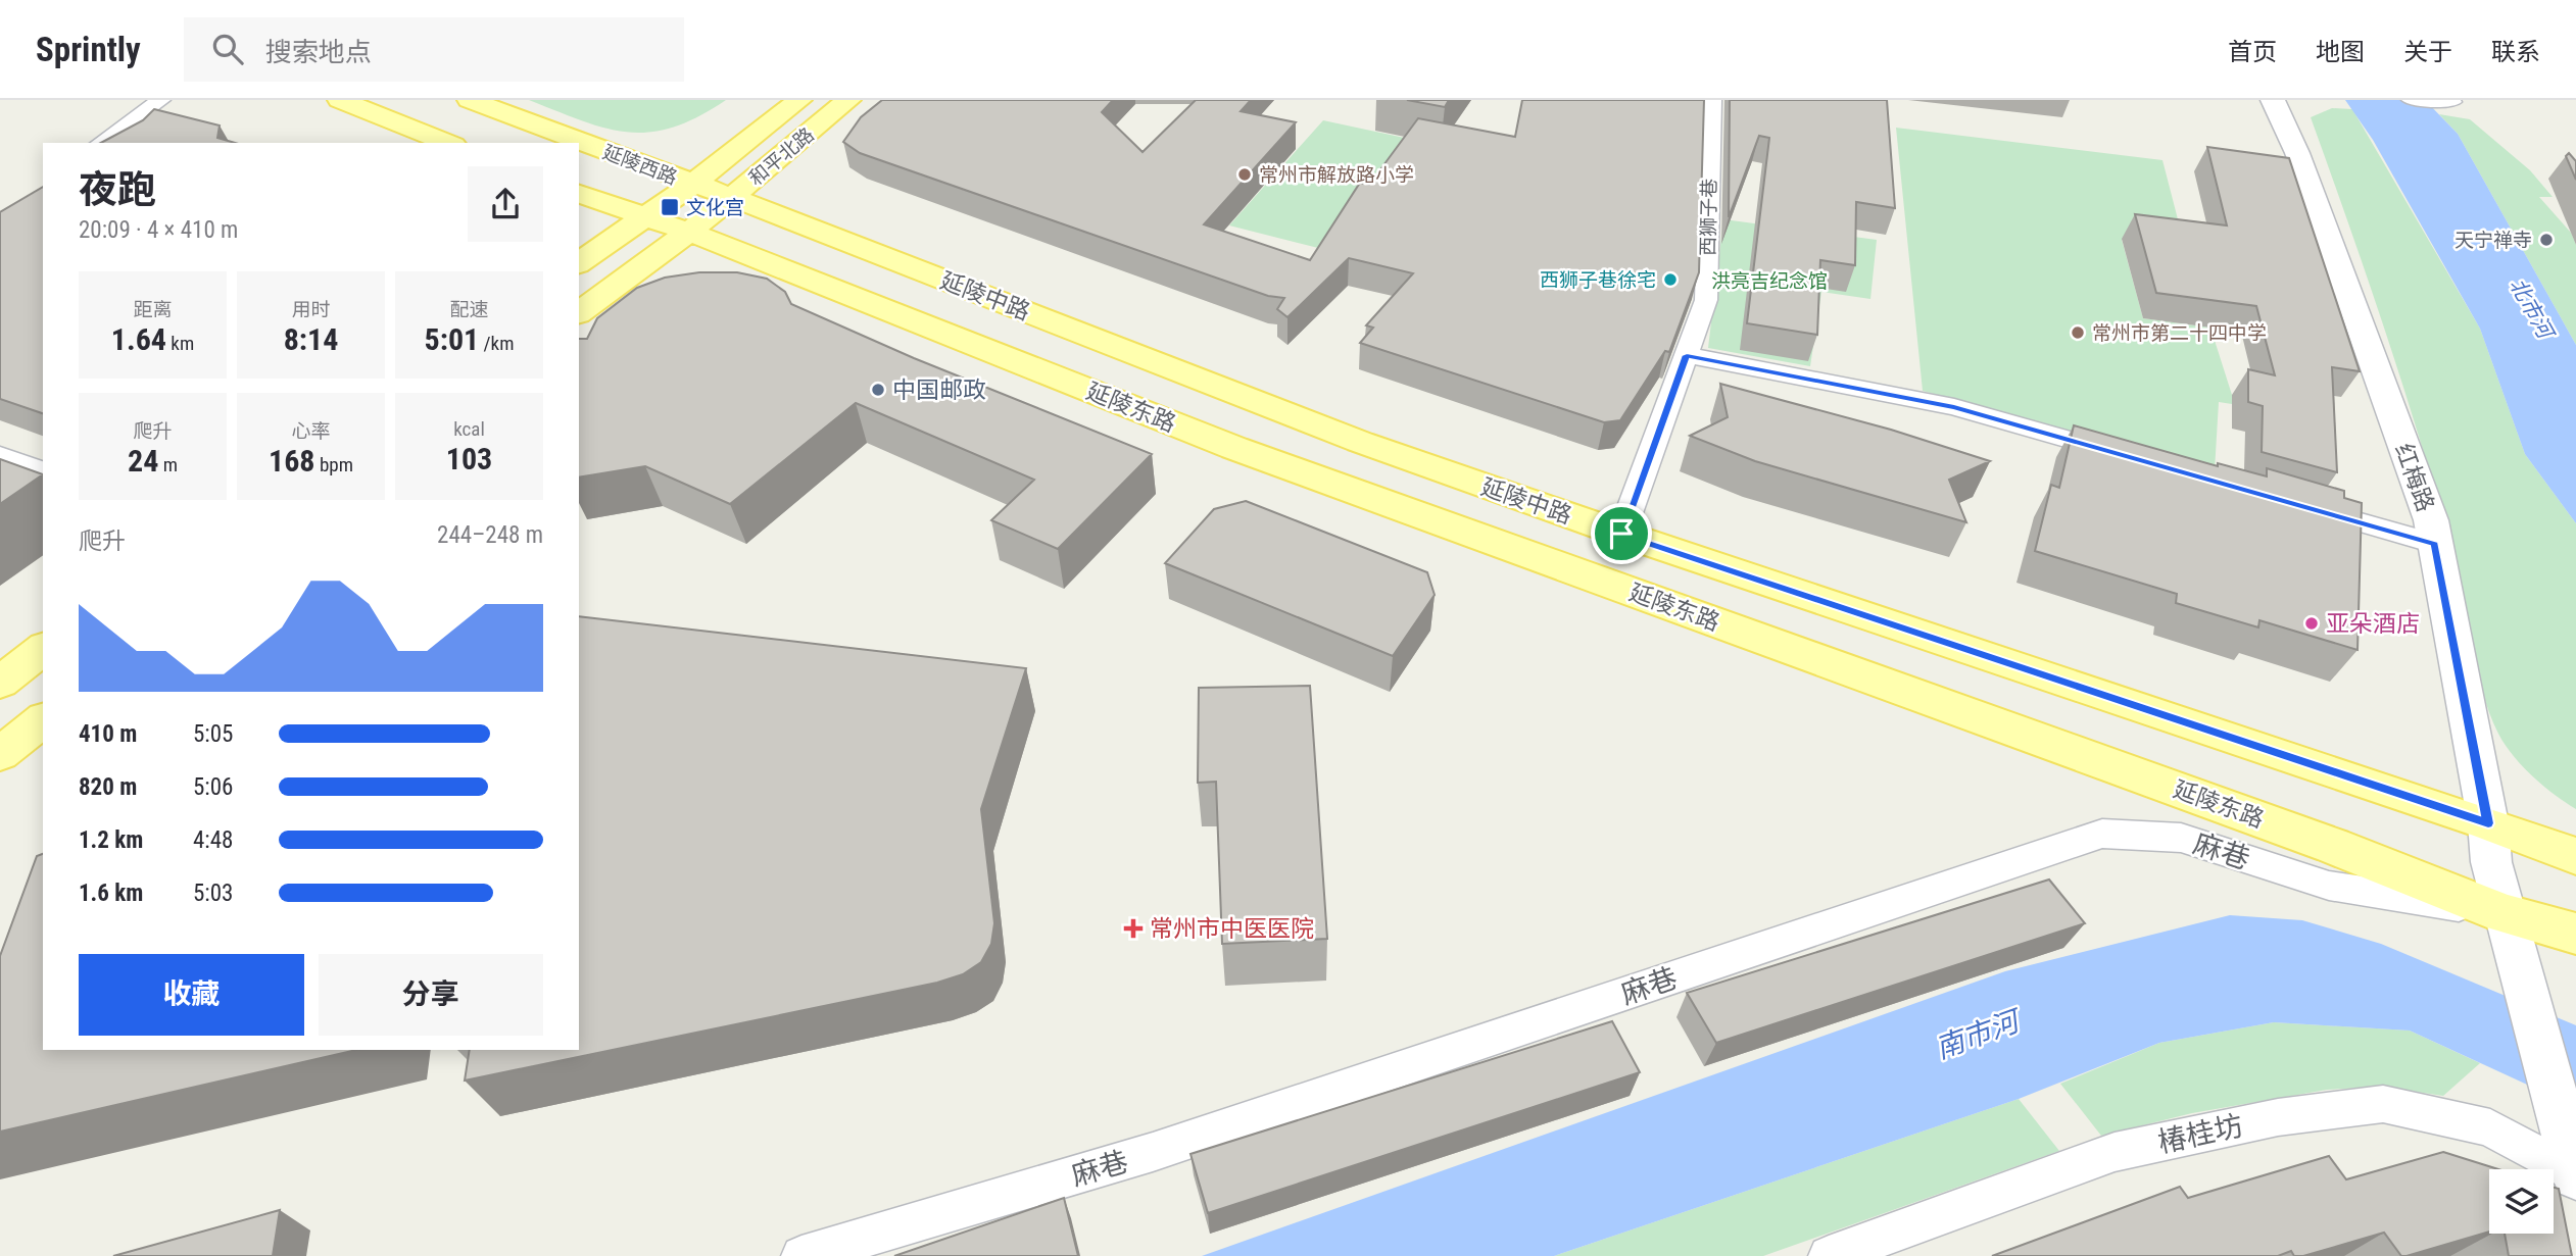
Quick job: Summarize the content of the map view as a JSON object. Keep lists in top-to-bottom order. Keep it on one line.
{"streets":{"main road":["和平北路","延陵西路","延陵中路","延陵东路"],"street":["西狮子巷","红梅路","麻巷","椿桂坊"]},"crossings":[["和平北路","延陵西路"],["和平北路","延陵中路"],["和平北路","延陵东路"],["延陵西路","延陵中路"],["延陵西路","延陵东路"],["西狮子巷","延陵中路"],["延陵中路","红梅路"],["延陵东路","红梅路"],["延陵东路","麻巷"],["红梅路","麻巷"],["红梅路","椿桂坊"]],"water":["北市河","南市河"],"parks":["洪亮吉纪念馆"],"places":{"other":["常州市解放路小学","天宁禅寺","西狮子巷徐宅","常州市第二十四中学","中国邮政","亚朵酒店"],"transit":["文化宫"],"health":["常州市中医医院"]},"page":{"header":"Sprintly","search":"搜索地点","nav":["首页","地图","关于","联系"],"heading":["夜跑","20:09 · 4 × 410 m"],"stats":[["距离","1.64 km"],["用时","8:14"],["配速","5:01 /km"],["爬升","24 m"],["心率","168 bpm"],["kcal","103"]],"chart":["爬升","244–248 m"],"list":[{"name":"410 m","note":"5:05"},{"name":"820 m","note":"5:06"},{"name":"1.2 km","note":"4:48"},{"name":"1.6 km","note":"5:03"}],"buttons":["收藏","分享"]}}
